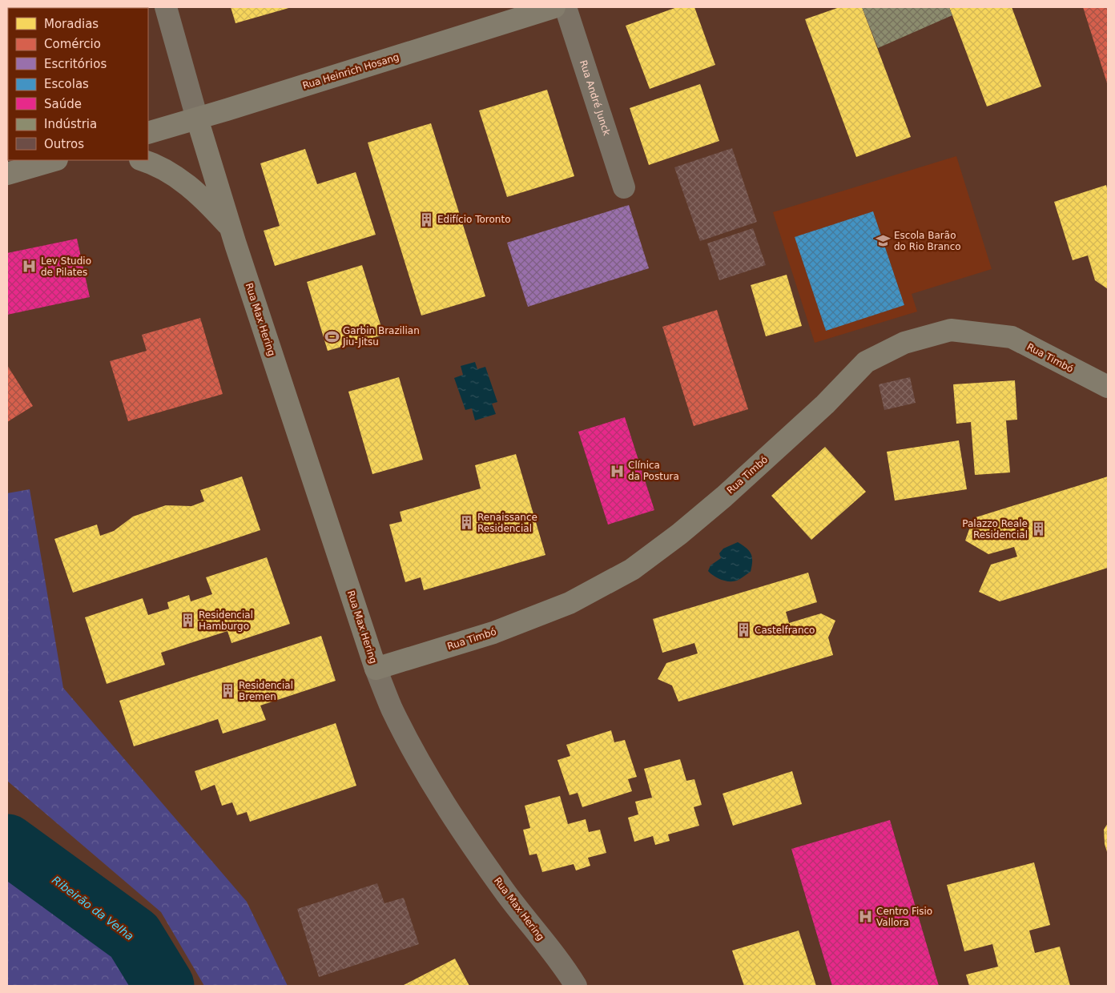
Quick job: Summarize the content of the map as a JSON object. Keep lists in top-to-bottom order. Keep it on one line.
{"streets":{"main road":["Rua Heinrich Hosang","Rua Max Hering","Rua Timbó"],"street":["Rua André Junck"]},"crossings":[["Rua Heinrich Hosang","Rua Max Hering"],["Rua Max Hering","Rua Timbó"]],"water":["Ribeirão da Velha"],"places":{"building":["Edifício Toronto","Renaissance Residencial","Palazzo Reale Residencial","Residencial Hamburgo","Castelfranco","Residencial Bremen"],"school or university":["Escola Barão do Rio Branco"],"hospital":["Lev Studio de Pilates","Clínica da Postura","Centro Fisio Vallora"],"sports":["Garbin Brazilian Jiu-Jitsu"]},"legend":["Moradias","Comércio","Escritórios","Escolas","Saúde","Indústria","Outros"]}
